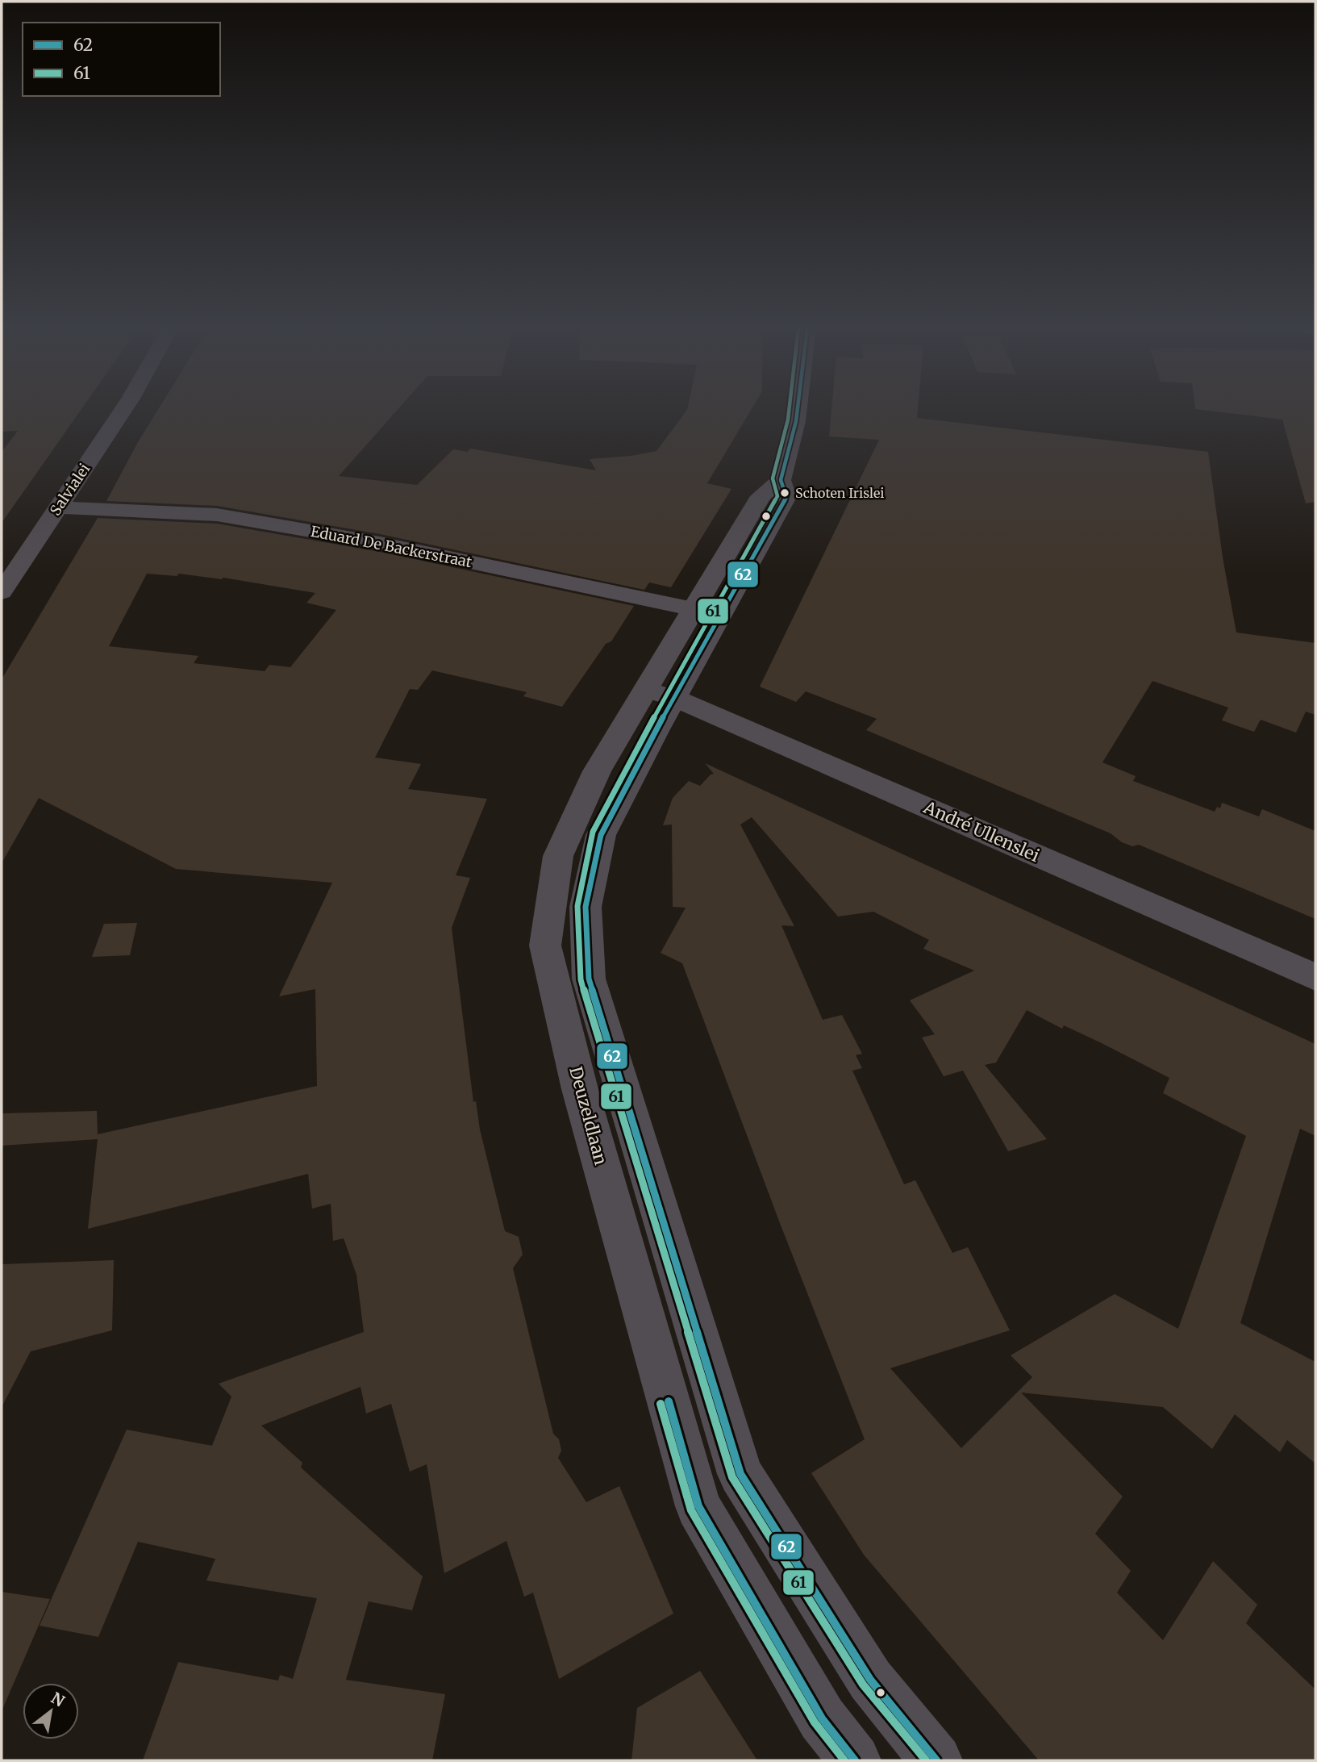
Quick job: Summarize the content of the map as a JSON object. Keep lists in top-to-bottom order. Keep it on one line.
{"streets":{"street":["Salvialei","Eduard De Backerstraat","André Ullenslei","Deuzeldlaan"]},"crossings":[["Salvialei","Eduard De Backerstraat"],["Eduard De Backerstraat","Deuzeldlaan"],["André Ullenslei","Deuzeldlaan"]],"places":["Schoten Irislei"],"lines":["transit line 62","transit line 61"],"legend":["62","61"],"north":"top right"}
